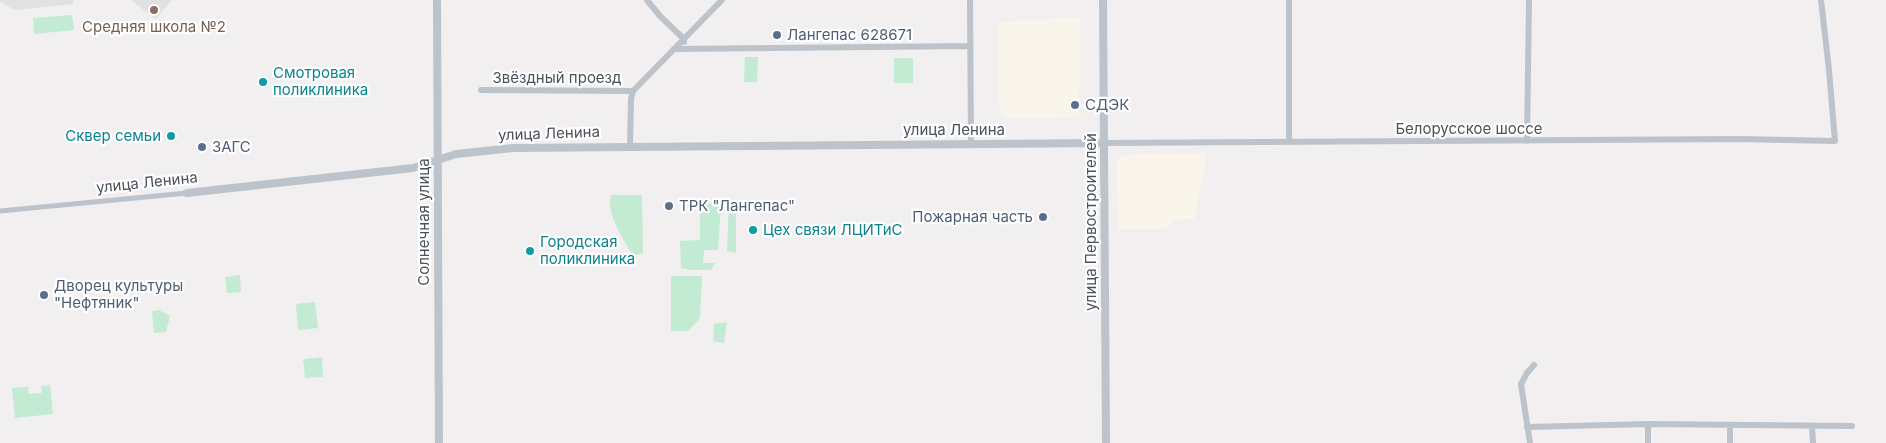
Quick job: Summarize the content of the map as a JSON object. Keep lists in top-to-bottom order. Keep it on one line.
{"streets":{"street":["Звёздный проезд","Белорусское шоссе","улица Ленина","Солнечная улица","улица Первостроителей"]},"crossings":[["Звёздный проезд","улица Ленина"],["Белорусское шоссе","улица Ленина"],["Белорусское шоссе","улица Первостроителей"],["улица Ленина","Солнечная улица"],["улица Ленина","улица Первостроителей"]],"places":["Средняя школа №2","Лангепас 628671","Смотровая поликлиника","СДЭК","Сквер семьи","ЗАГС","ТРК \"Лангепас\"","Пожарная часть","Цех связи ЛЦИТиС","Городская поликлиника","Дворец культуры \"Нефтяник\""]}
